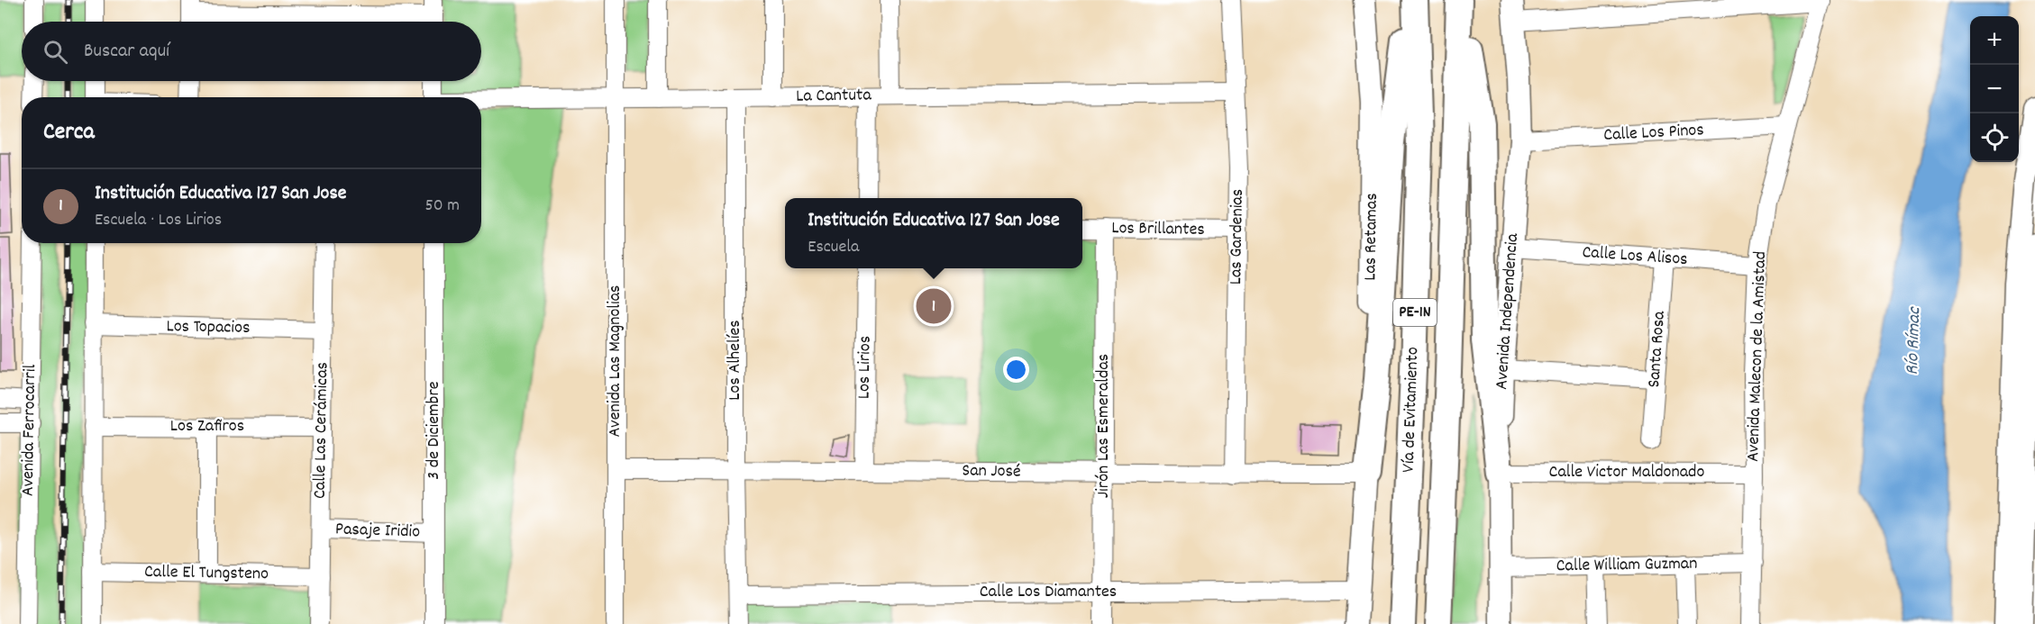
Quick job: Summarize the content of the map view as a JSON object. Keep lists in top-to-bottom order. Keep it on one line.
{"streets":{"highway":["PE-1N","Vía de Evitamiento"],"main road":["Las Retamas","Avenida Independencia"],"street":["La Cantuta","Calle Los Pinos","Los Brillantes","Las Gardenias","Calle Los Alisos","Los Topacios","Santa Rosa","Avenida Malecon de la Amistad","Los Alhelíes","Avenida Las Magnolias","Los Lirios","Jirón Las Esmeraldas","Los Zafiros","Avenida Ferrocarril","Calle Las Cerámicas","3 de Diciembre","San José","Calle Victor Maldonado","Pasaje Iridio","Calle William Guzman","Calle El Tungsteno","Calle Los Diamantes"]},"crossings":[["La Cantuta","Las Gardenias"],["La Cantuta","Los Alhelíes"],["La Cantuta","Avenida Las Magnolias"],["Calle Los Pinos","Avenida Independencia"],["Calle Los Pinos","Avenida Malecon de la Amistad"],["Los Brillantes","Las Gardenias"],["Los Brillantes","Jirón Las Esmeraldas"],["Las Gardenias","San José"],["Las Retamas","San José"],["Las Retamas","Calle Los Diamantes"],["Calle Los Alisos","Avenida Independencia"],["Calle Los Alisos","Santa Rosa"],["Calle Los Alisos","Avenida Malecon de la Amistad"],["Avenida Independencia","Calle Victor Maldonado"],["Avenida Independencia","Calle William Guzman"],["Los Topacios","Calle Las Cerámicas"],["Avenida Malecon de la Amistad","Calle Victor Maldonado"],["Avenida Malecon de la Amistad","Calle William Guzman"],["Los Alhelíes","San José"],["Los Alhelíes","Calle Los Diamantes"],["Avenida Las Magnolias","San José"],["Los Lirios","San José"],["Jirón Las Esmeraldas","San José"],["Jirón Las Esmeraldas","Calle Los Diamantes"],["Los Zafiros","Calle Las Cerámicas"],["Calle Las Cerámicas","Pasaje Iridio"],["Calle Las Cerámicas","Calle El Tungsteno"],["3 de Diciembre","Pasaje Iridio"]],"water":["Río Rímac"],"page":{"map_buttons":["+","−"],"search":"Buscar aquí","heading":"Cerca","list":[{"mark":"1","name":"Institución Educativa 127 San Jose","note":"Escuela · Los Lirios","value":"50 m"}],"popup":["Institución Educativa 127 San Jose","Escuela"],"pins":"1"}}
